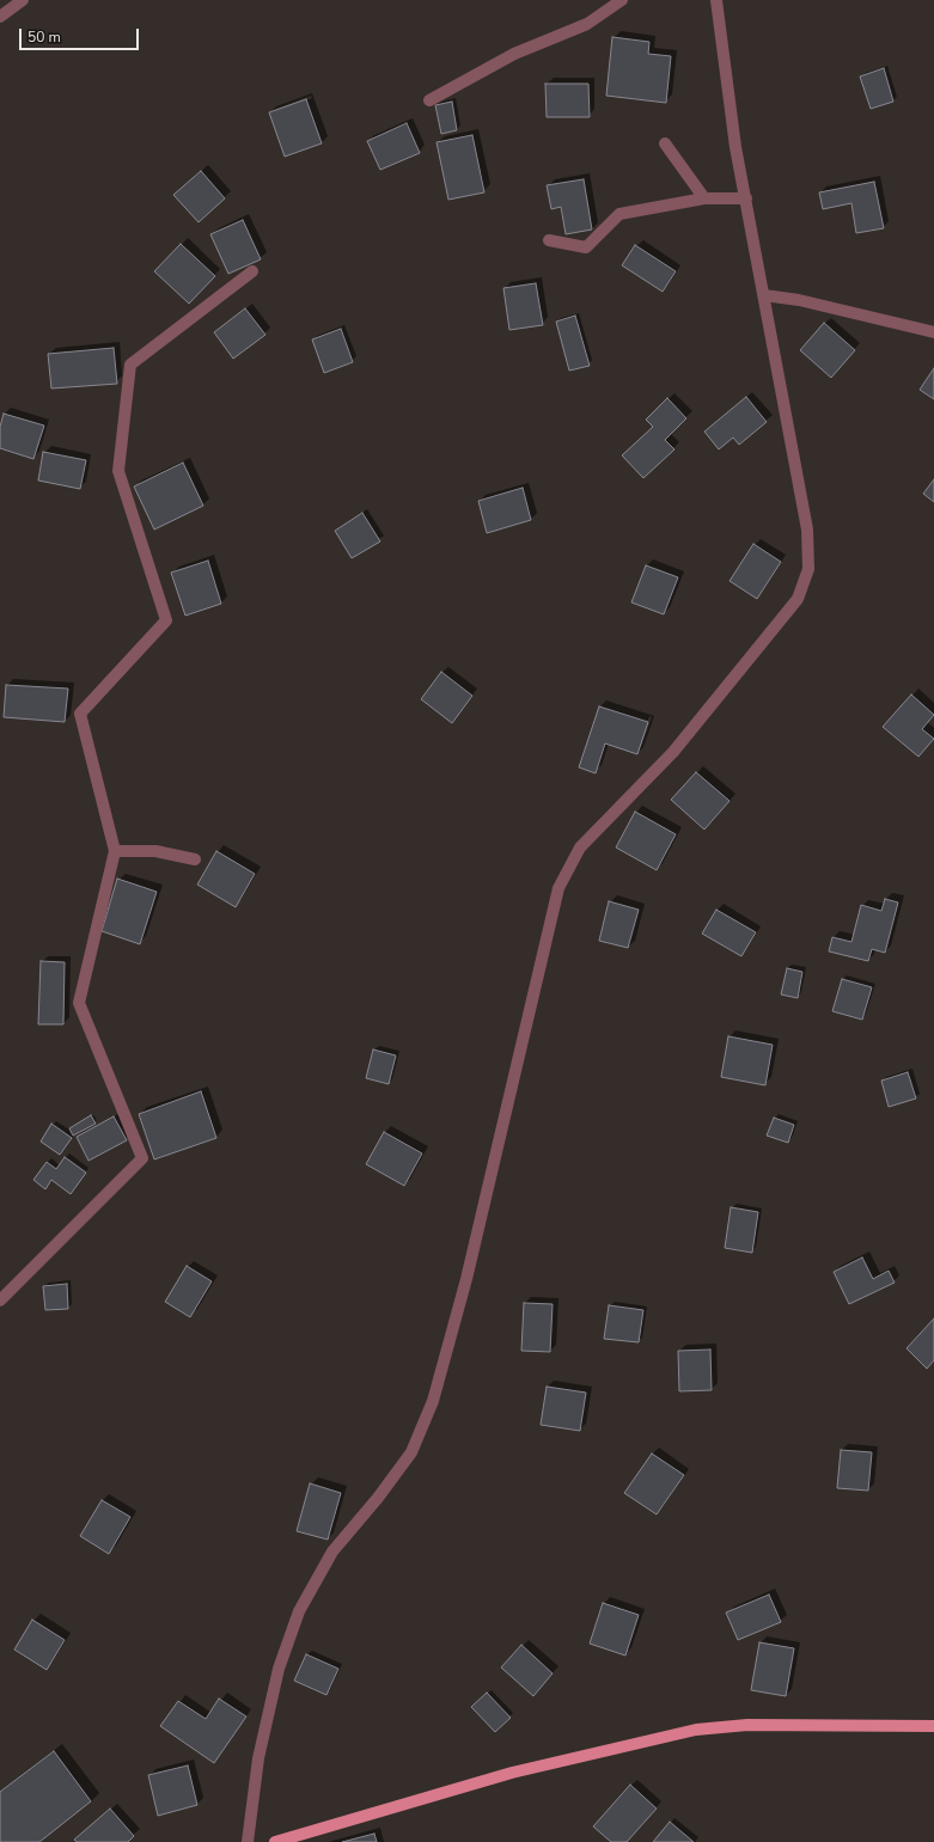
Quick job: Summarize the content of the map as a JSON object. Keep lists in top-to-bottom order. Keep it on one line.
{"scale_bar":"50 m"}
